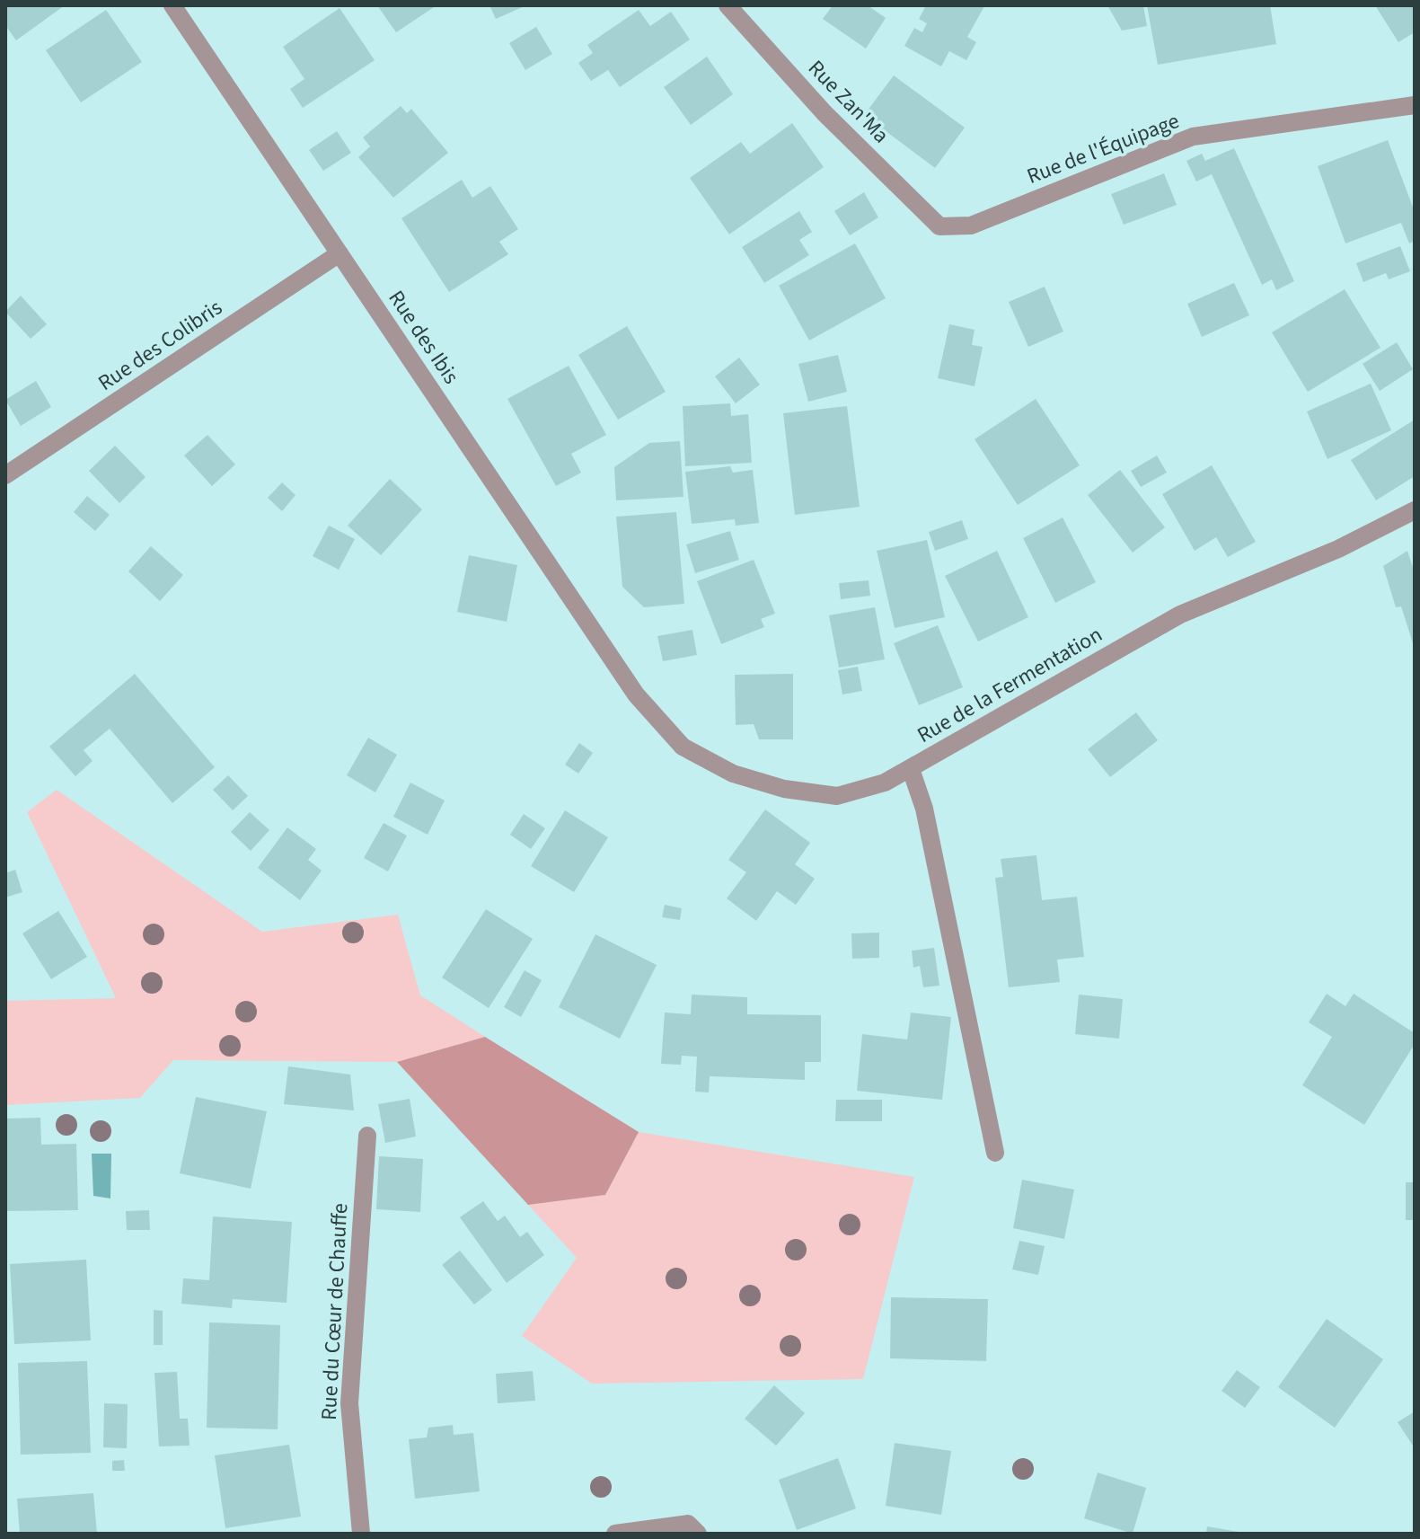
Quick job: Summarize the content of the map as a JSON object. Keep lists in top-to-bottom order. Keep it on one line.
{"streets":{"street":["Rue Zan'Ma","Rue de l'Équipage","Rue des Ibis","Rue des Colibris","Rue de la Fermentation","Rue du Cœur de Chauffe"]},"crossings":[["Rue Zan'Ma","Rue de l'Équipage"],["Rue des Ibis","Rue des Colibris"],["Rue des Ibis","Rue de la Fermentation"]]}
